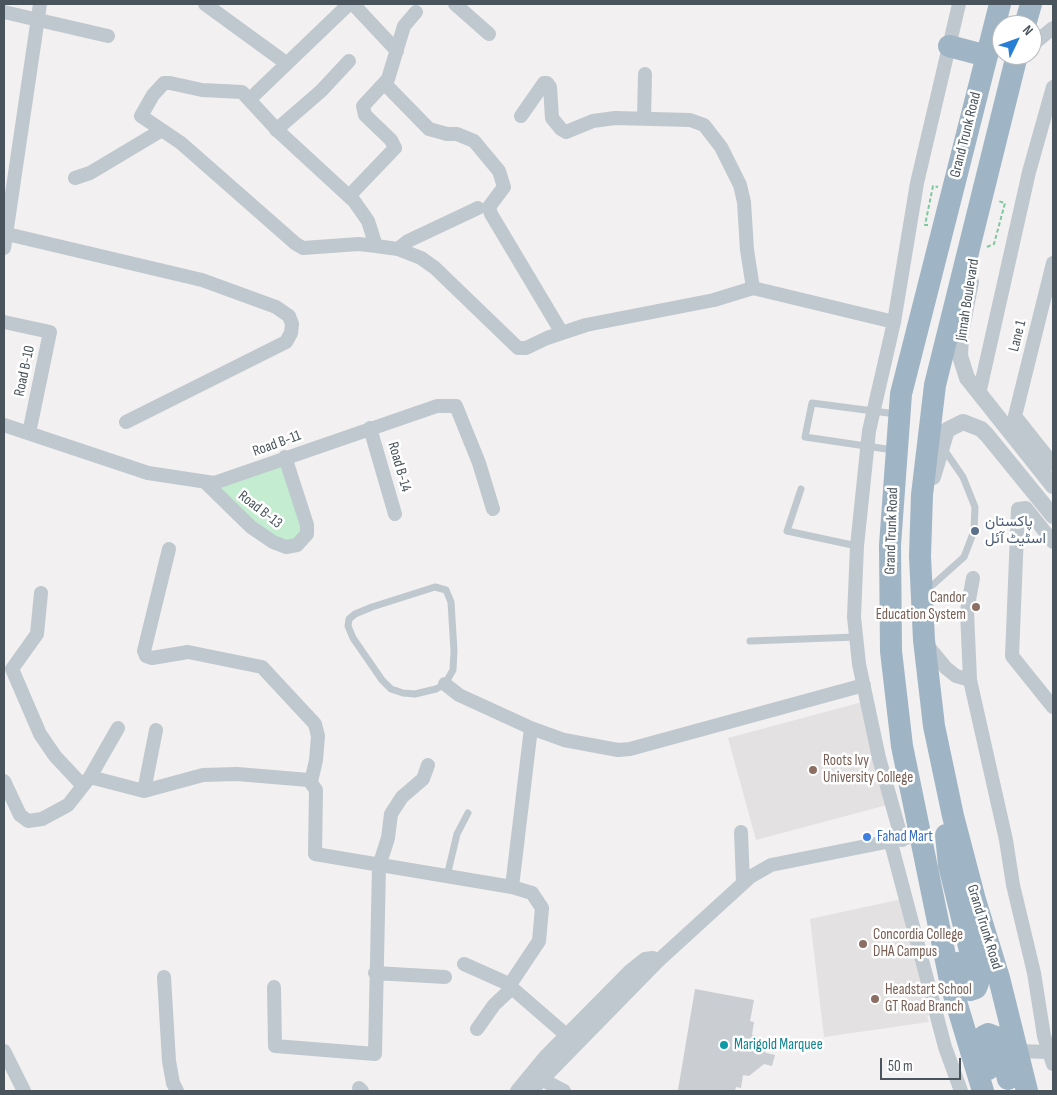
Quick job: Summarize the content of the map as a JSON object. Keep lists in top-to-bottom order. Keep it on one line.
{"streets":{"highway":["Grand Trunk Road"],"street":["Jinnah Boulevard","Lane 1","Road B-10","Road B-11","Road B-14","Road B-13"]},"crossings":[["Grand Trunk Road","Jinnah Boulevard"],["Jinnah Boulevard","Lane 1"],["Road B-10","Road B-11"],["Road B-11","Road B-14"],["Road B-11","Road B-13"]],"places":["پاکستان اسٹیٹ آئل","Candor Education System","Roots Ivy University College","Fahad Mart","Concordia College DHA Campus","Headstart School GT Road Branch","Marigold Marquee"],"scale_bar":"50 m","north":"top right"}
